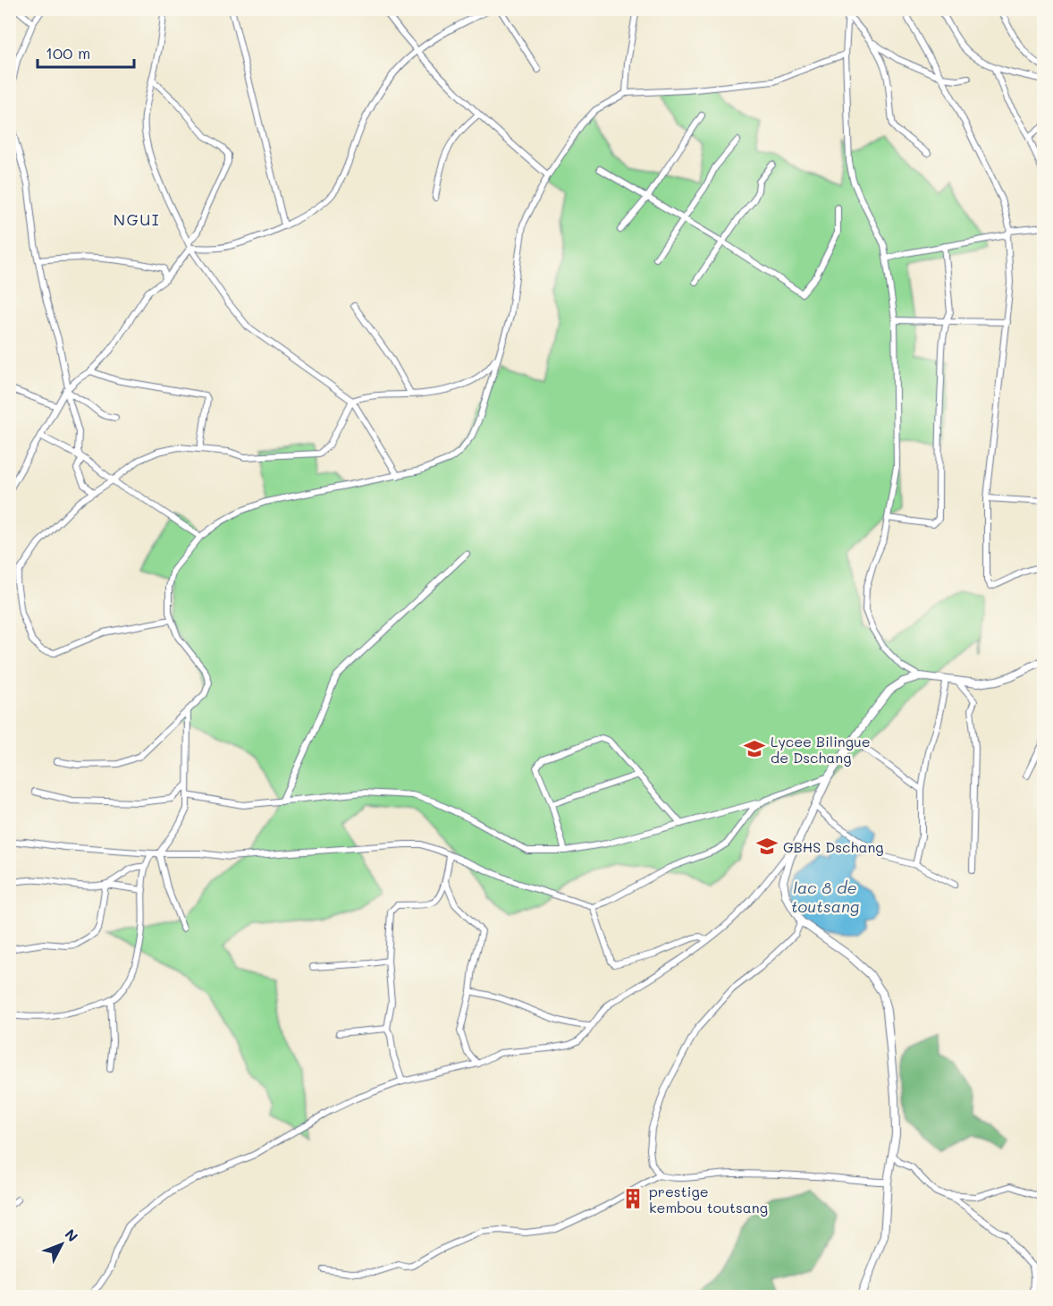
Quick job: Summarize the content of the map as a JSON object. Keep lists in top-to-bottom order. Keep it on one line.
{"districts":["NGUI"],"water":["lac 8 de toutsang"],"places":{"school or university":["Lycee Bilingue de Dschang","GBHS Dschang"],"building":["prestige kembou toutsang"]},"scale_bar":"100 m","north":"top right"}
